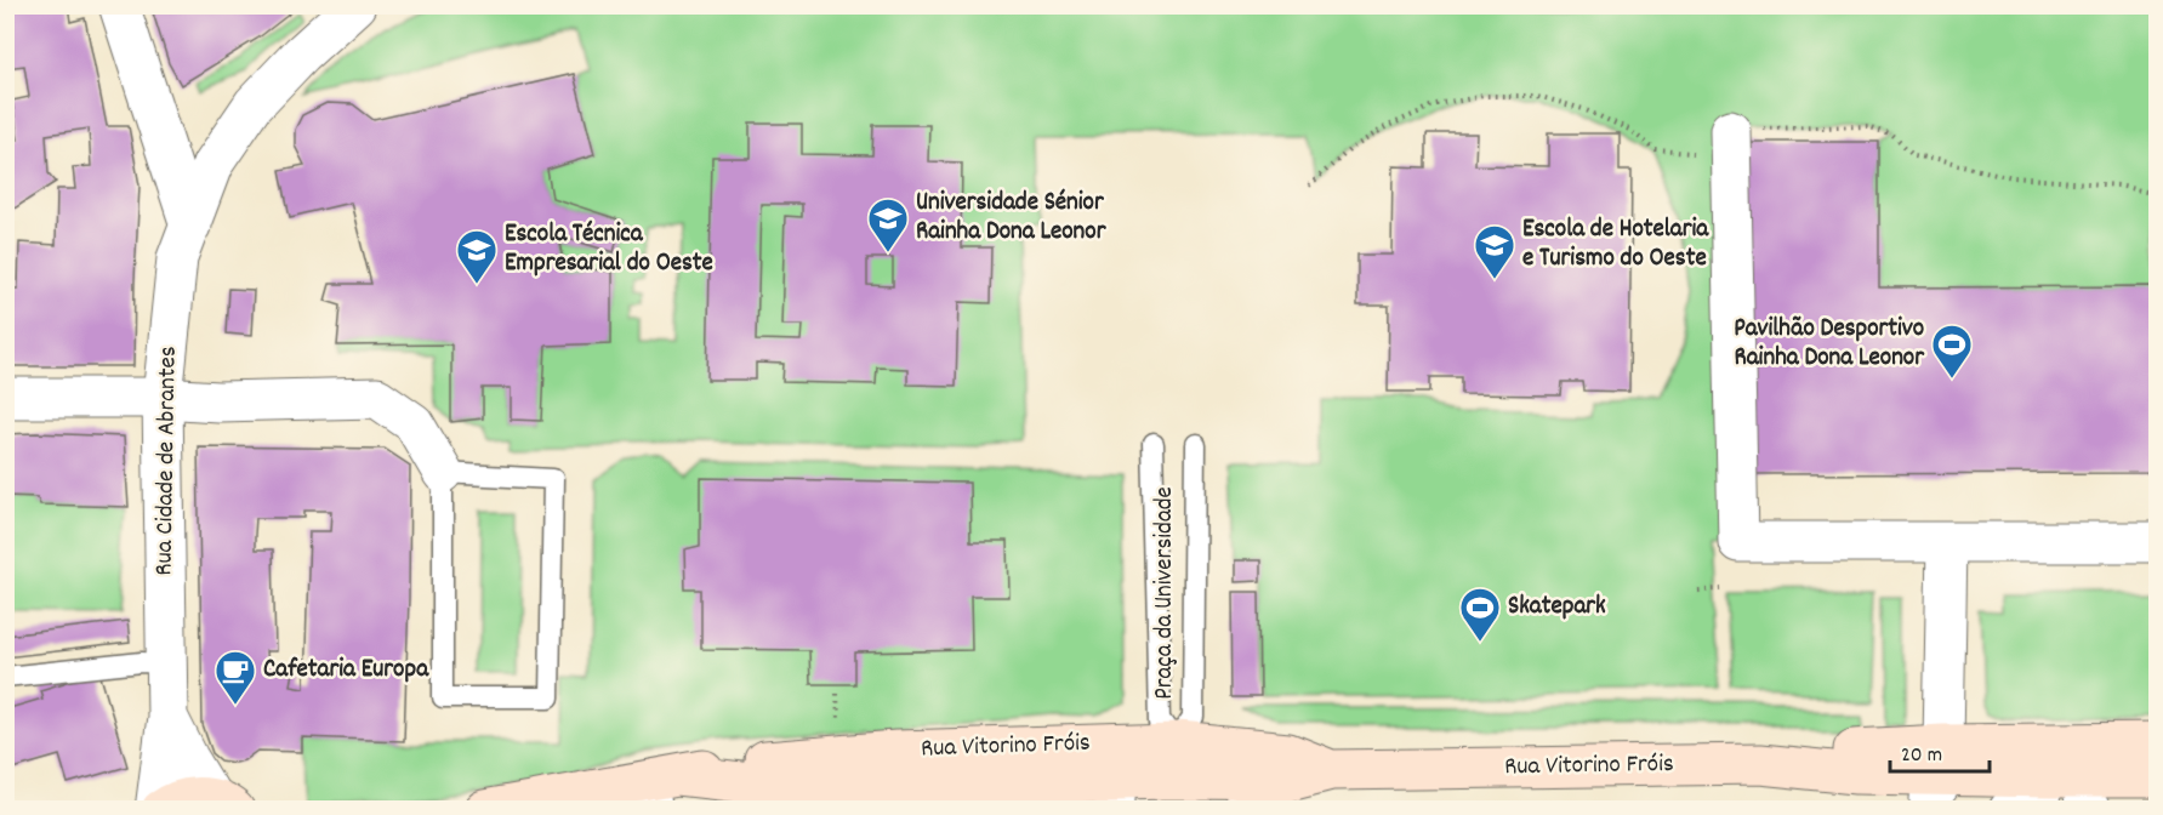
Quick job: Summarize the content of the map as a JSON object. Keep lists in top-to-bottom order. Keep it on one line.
{"streets":{"main road":["Rua Vitorino Fróis"],"street":["Rua Cidade de Abrantes"],"lane":["Praça da Universidade"]},"crossings":[["Praça da Universidade","Rua Vitorino Fróis"]],"places":{"school or university":["Universidade Sénior Rainha Dona Leonor","Escola de Hotelaria e Turismo do Oeste","Escola Técnica Empresarial do Oeste"],"sports":["Pavilhão Desportivo Rainha Dona Leonor","Skatepark"],"cafe":["Cafetaria Europa"]},"scale_bar":"20 m"}
